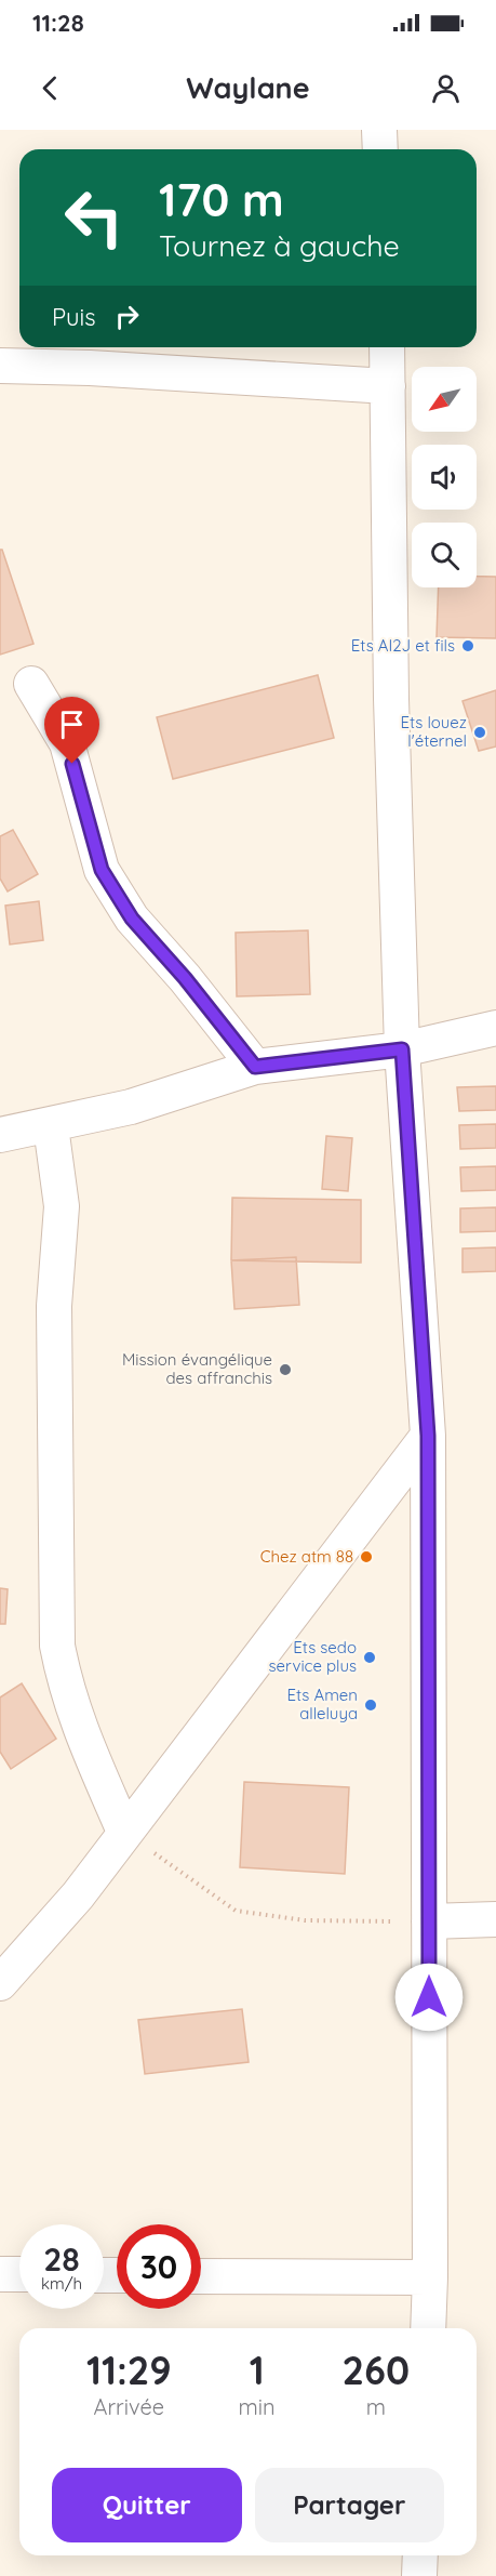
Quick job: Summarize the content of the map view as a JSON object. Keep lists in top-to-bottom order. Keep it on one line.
{"places":["Ets AI2J et fils","Ets louez l'éternel","Mission évangélique des affranchis","Chez atm 88","Ets sedo service plus","Ets Amen alleluya"],"north":"bottom left","page":{"status":"11:28","header":"Waylane","turn":["170 m","Tournez à gauche"],"then":"Puis","speed":"28 km/h","limit":"30","eta":["11:29","Arrivée","1","min","260","m"],"buttons":["Quitter","Partager"]}}
